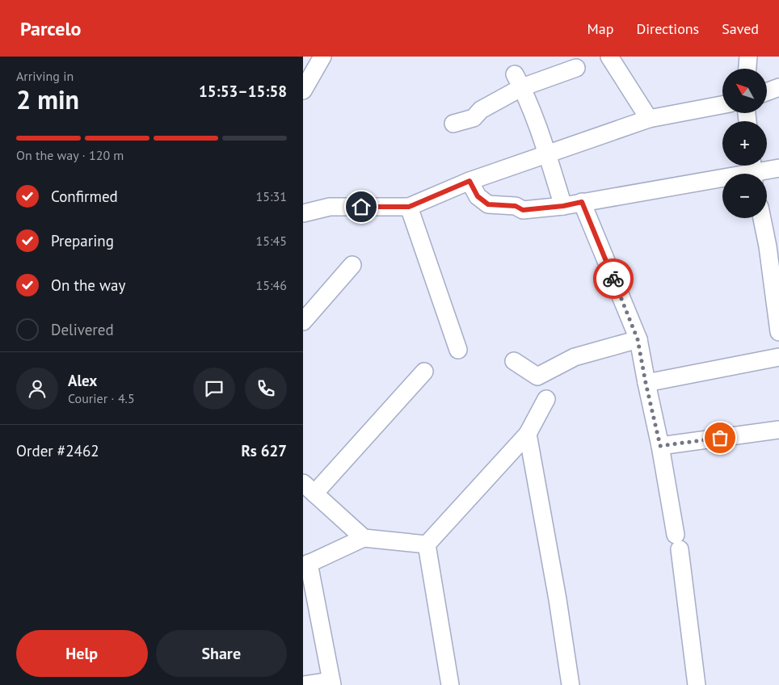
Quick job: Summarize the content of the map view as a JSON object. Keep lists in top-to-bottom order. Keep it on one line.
{"north":"top left","page":{"header":"Parcelo","nav":["Map","Directions","Saved"],"heading":["2 min","Arriving in","15:53–15:58"],"panel":["Alex","Courier · 4.5","Order #2462","Rs 627"],"map_buttons":["+","−"],"bar":"On the way · 120 m","list":[["Confirmed","15:31"],["Preparing","15:45"],["On the way","15:46"],"Delivered"],"buttons":["Help","Share"]}}
